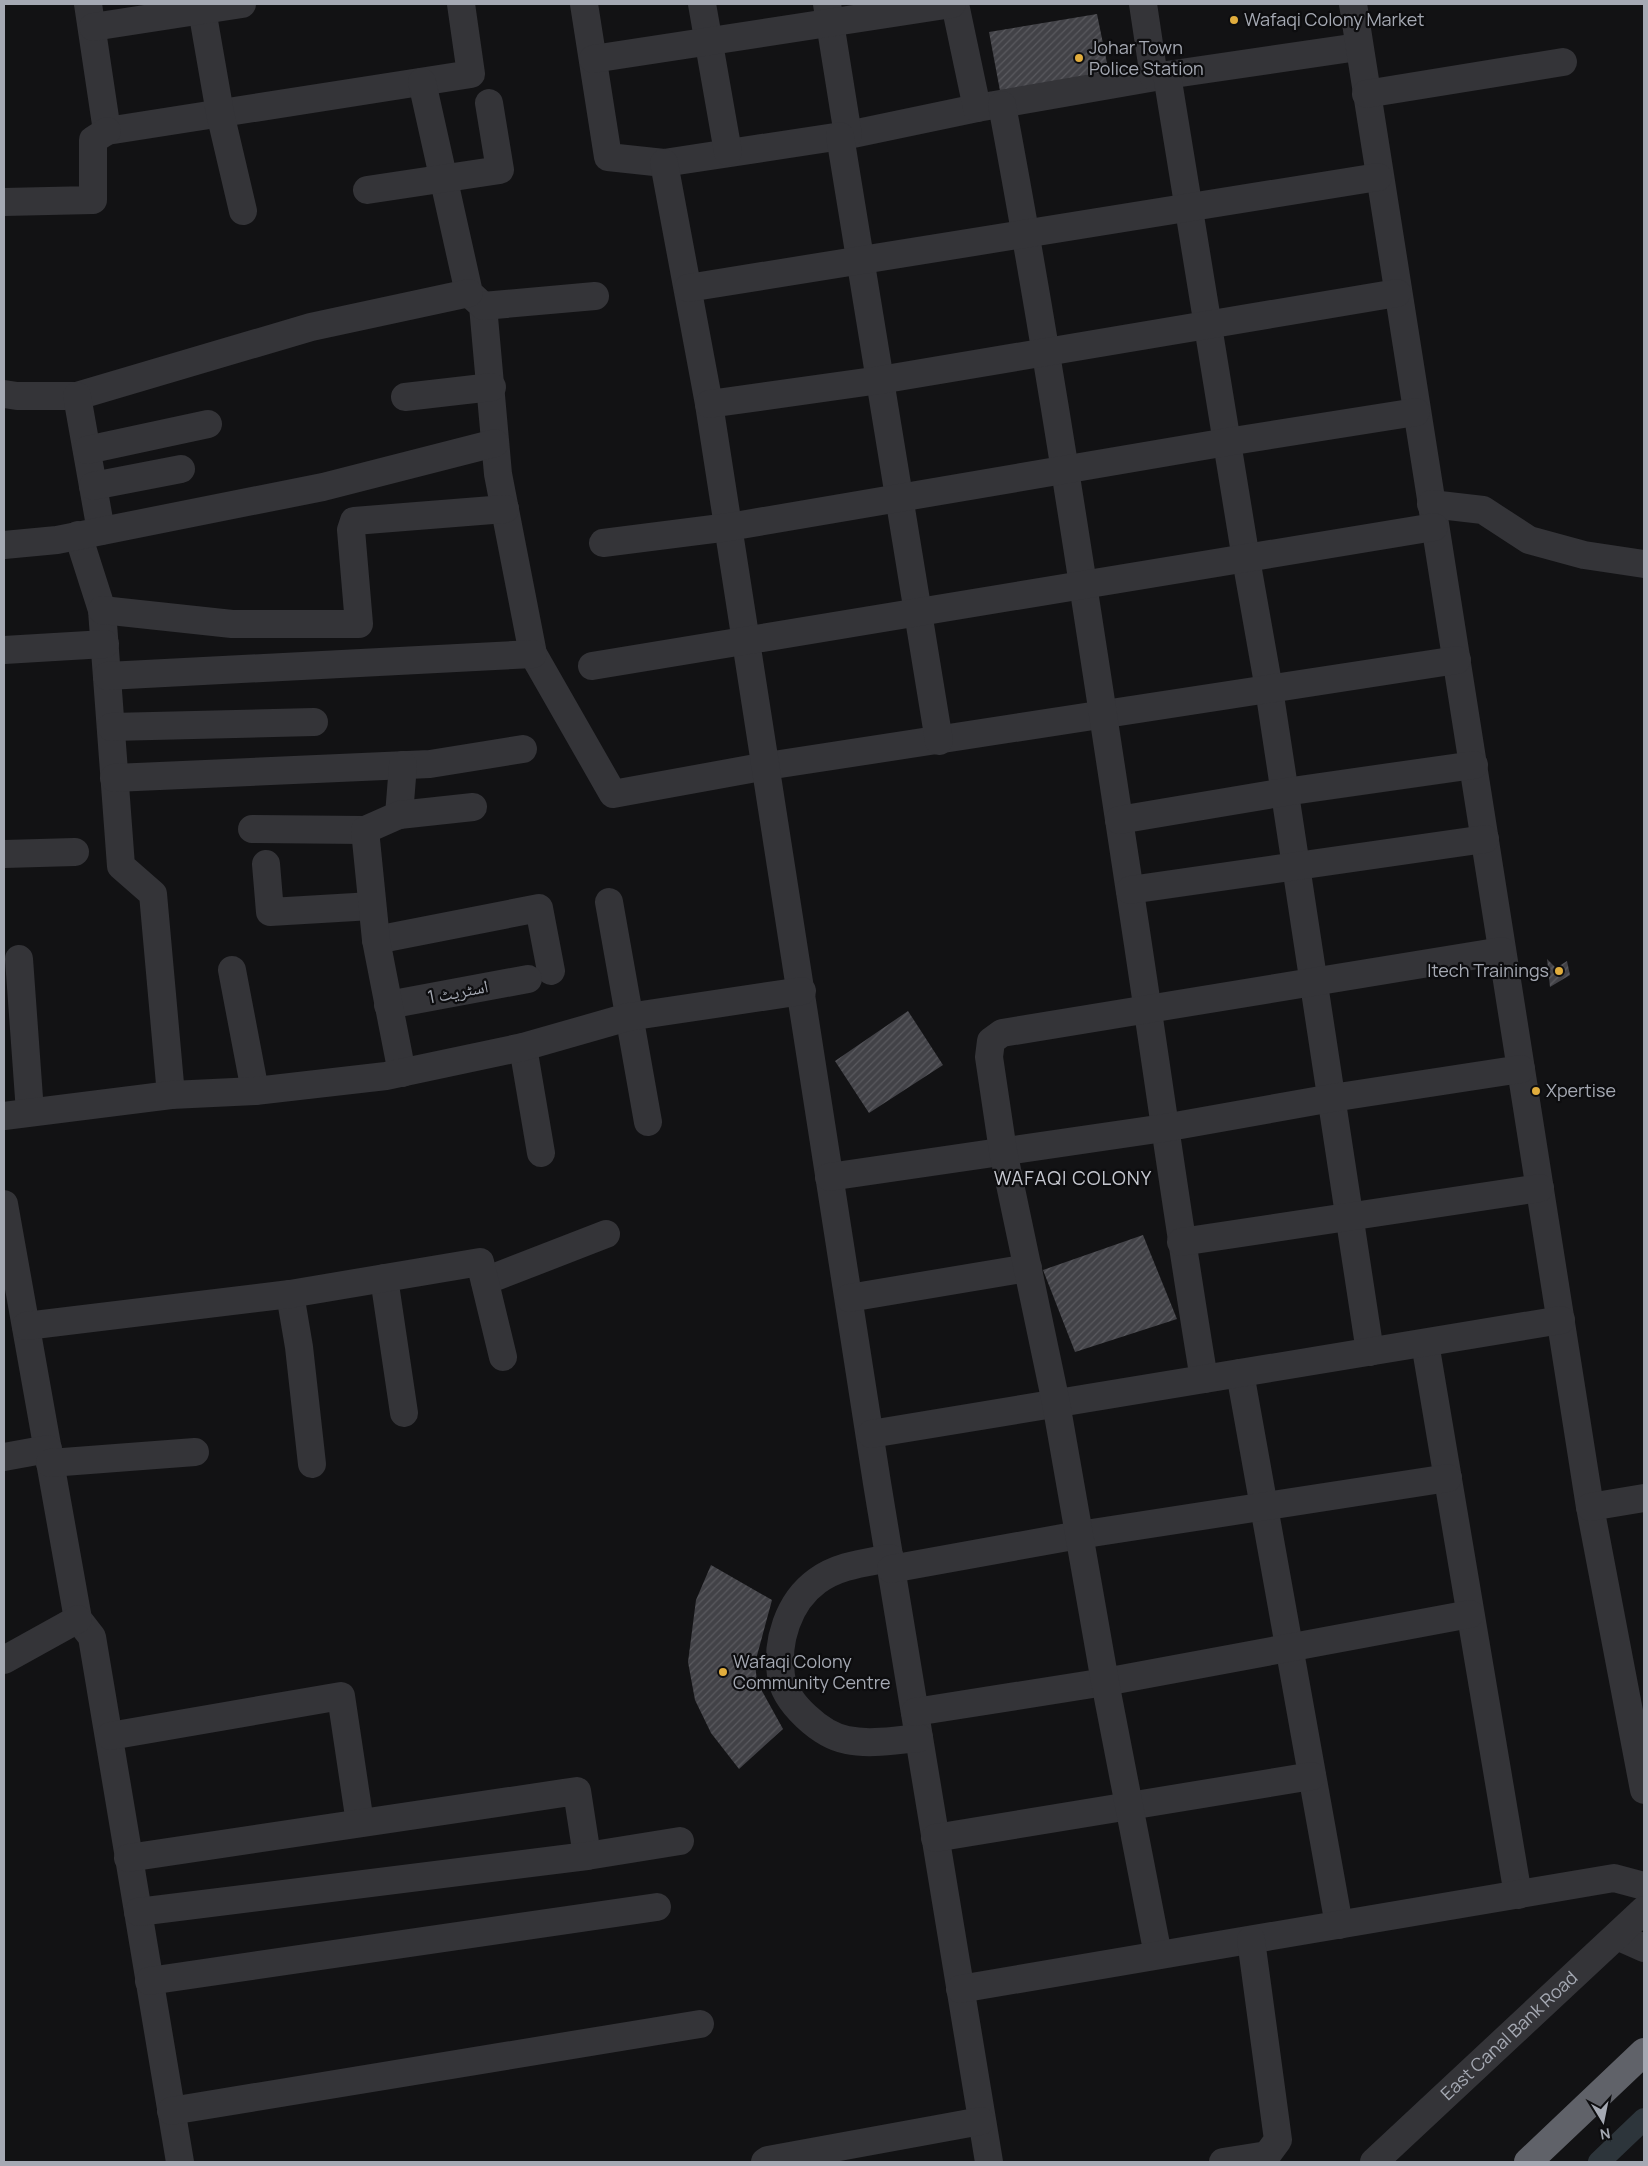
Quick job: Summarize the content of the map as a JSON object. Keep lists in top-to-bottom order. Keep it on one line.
{"streets":{"street":["اسٹریٹ 1","East Canal Bank Road"]},"districts":["WAFAQI COLONY"],"places":["Wafaqi Colony Market","Johar Town Police Station","Itech Trainings","Xpertise","Wafaqi Colony Community Centre"],"north":"bottom"}
